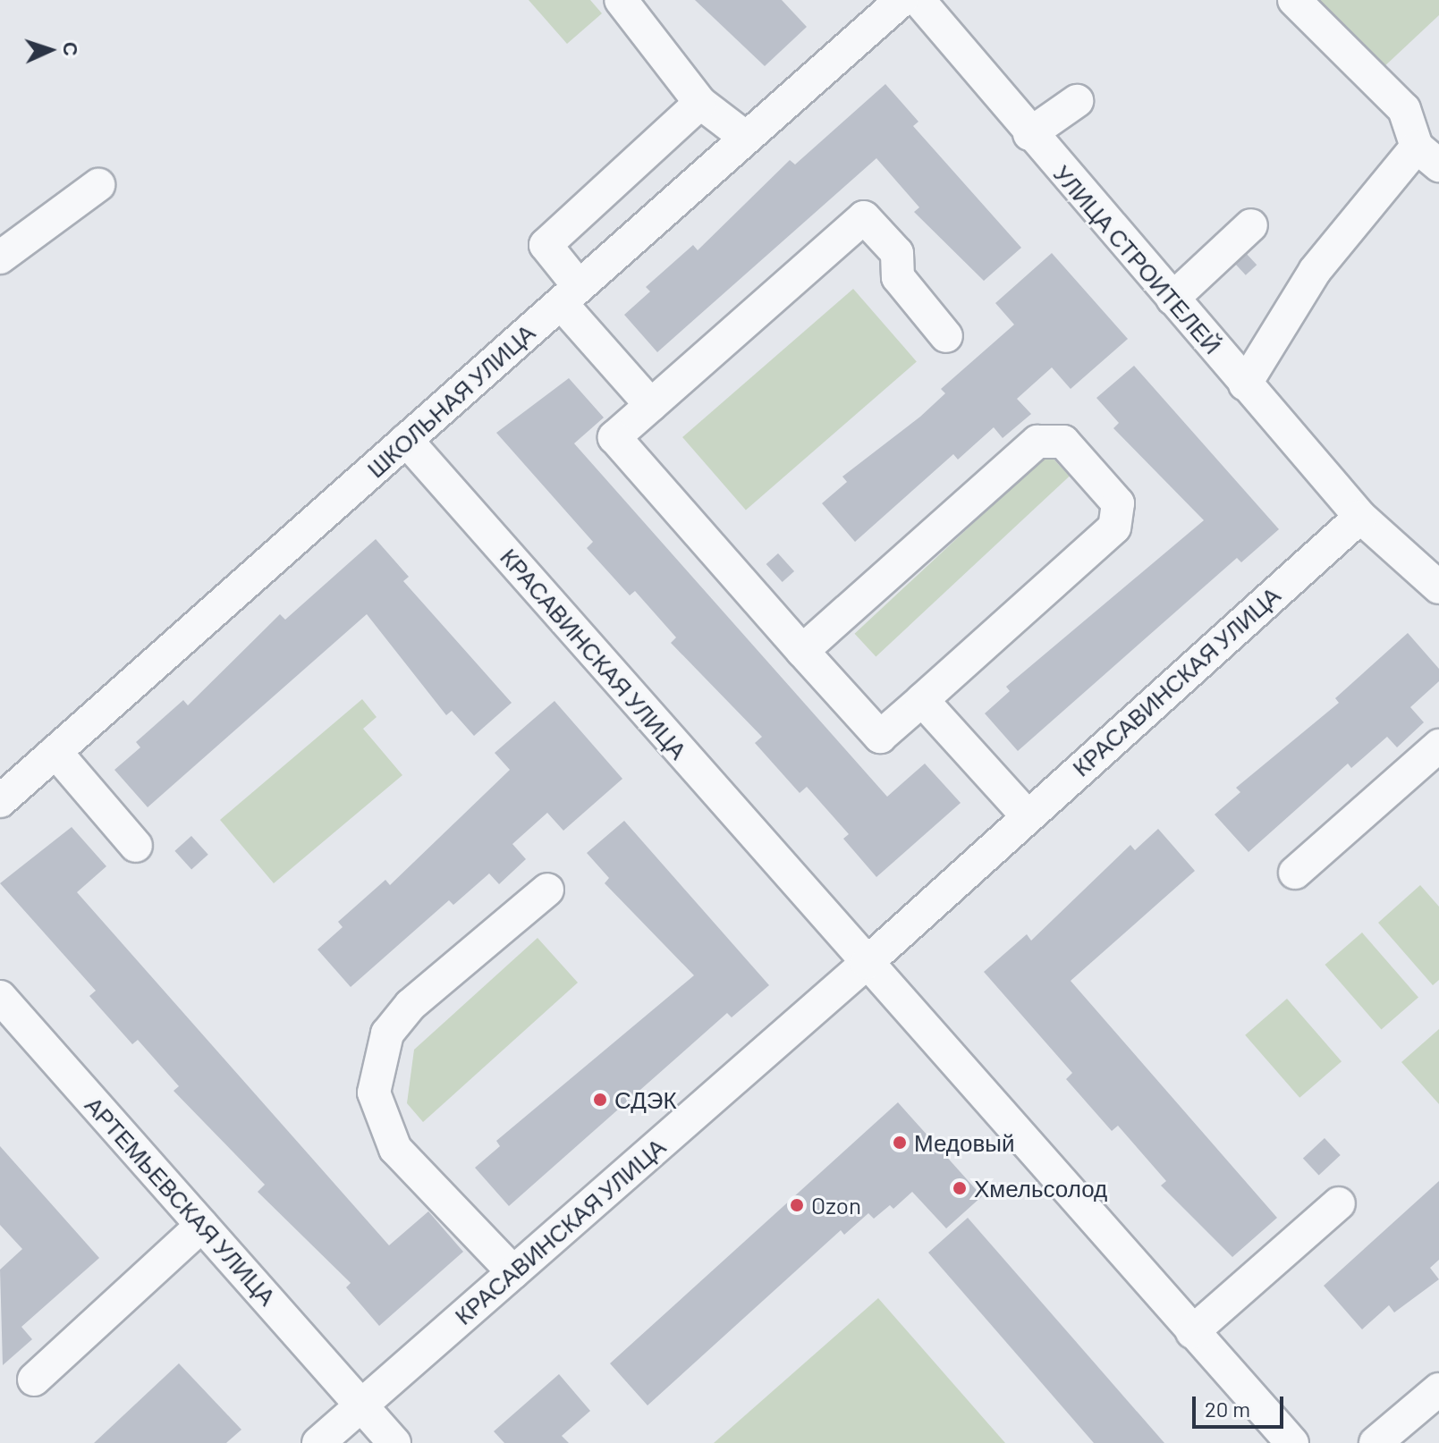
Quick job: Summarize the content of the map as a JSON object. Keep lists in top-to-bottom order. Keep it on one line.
{"streets":{"street":["УЛИЦА СТРОИТЕЛЕЙ","ШКОЛЬНАЯ УЛИЦА","КРАСАВИНСКАЯ УЛИЦА","АРТЕМЬЕВСКАЯ УЛИЦА"]},"crossings":[["УЛИЦА СТРОИТЕЛЕЙ","КРАСАВИНСКАЯ УЛИЦА"],["ШКОЛЬНАЯ УЛИЦА","КРАСАВИНСКАЯ УЛИЦА"],["КРАСАВИНСКАЯ УЛИЦА","АРТЕМЬЕВСКАЯ УЛИЦА"]],"places":["СДЭК","Медовый","Хмельсолод","Ozon"],"scale_bar":"20 m","north":"right"}
